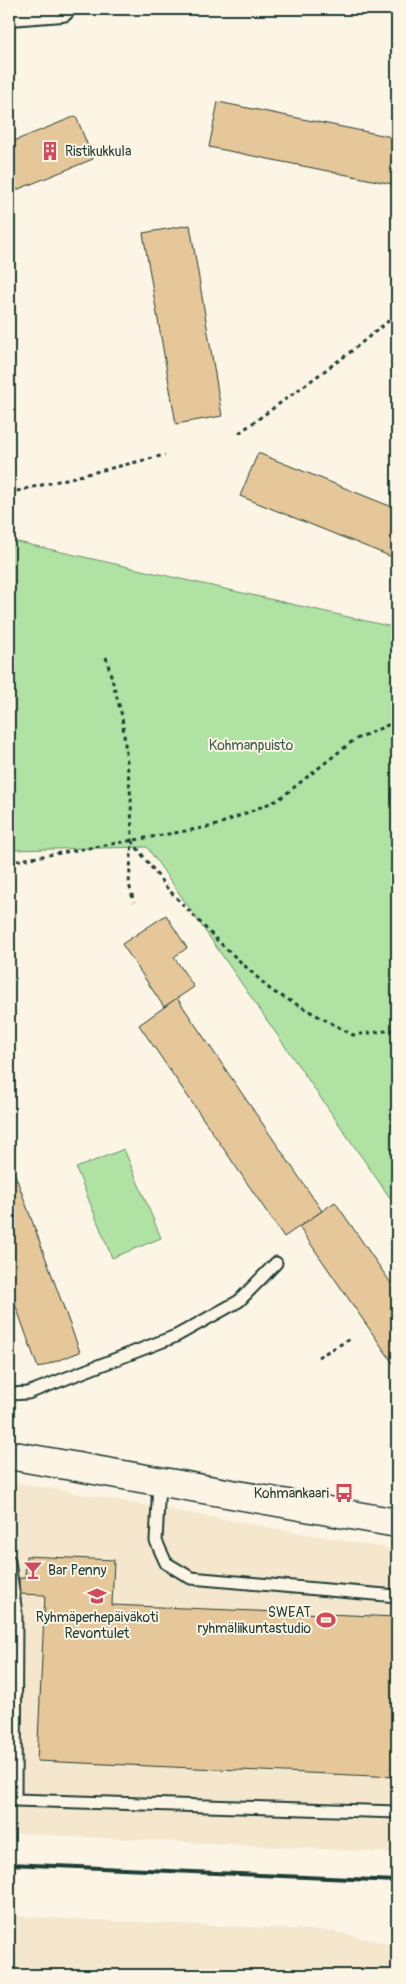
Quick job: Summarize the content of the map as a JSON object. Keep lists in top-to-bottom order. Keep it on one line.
{"parks":["Kohmanpuisto"],"places":{"building":["Ristikukkula"],"bus stop":["Kohmankaari"],"bar":["Bar Penny"],"school or university":["Ryhmäperhepäiväkoti Revontulet"],"sports":["SWEAT ryhmäliikuntastudio"]}}
